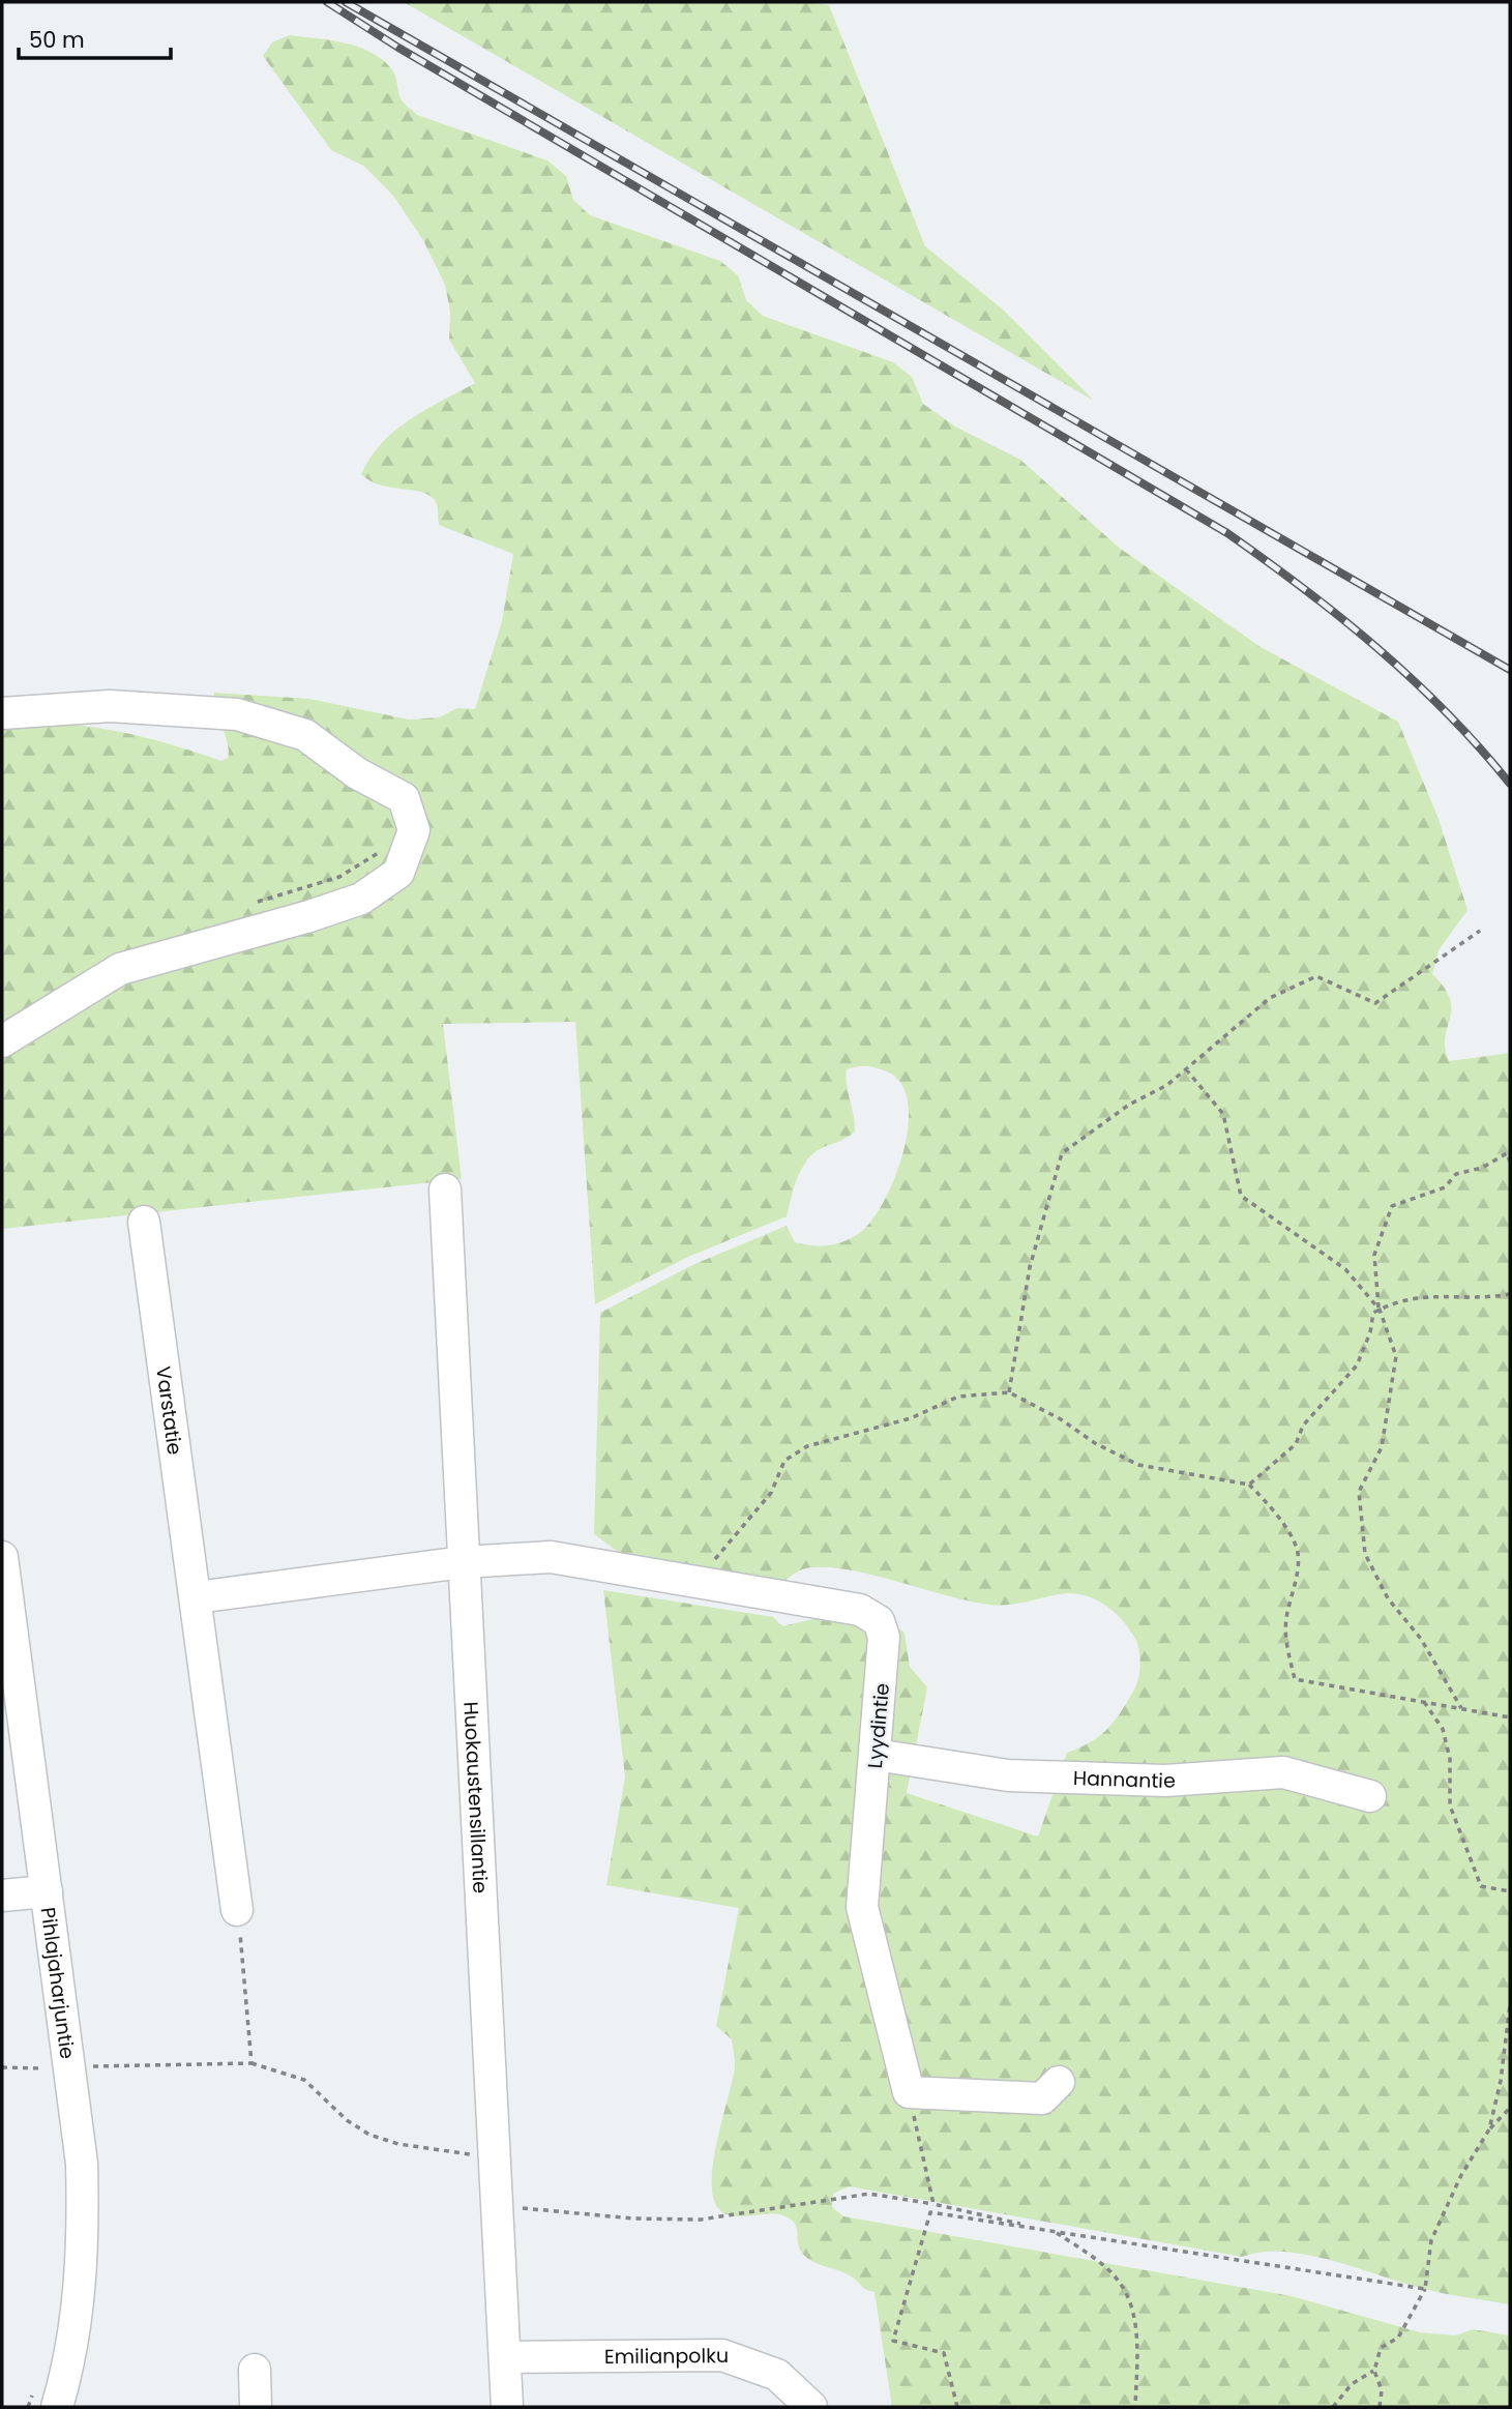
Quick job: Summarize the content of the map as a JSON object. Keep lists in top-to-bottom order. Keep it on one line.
{"streets":{"street":["Varstatie","Lyydintie","Hannantie","Huokaustensillantie","Pihlajaharjuntie","Emilianpolku"]},"crossings":[["Lyydintie","Hannantie"],["Lyydintie","Huokaustensillantie"],["Huokaustensillantie","Emilianpolku"]],"scale_bar":"50 m"}
